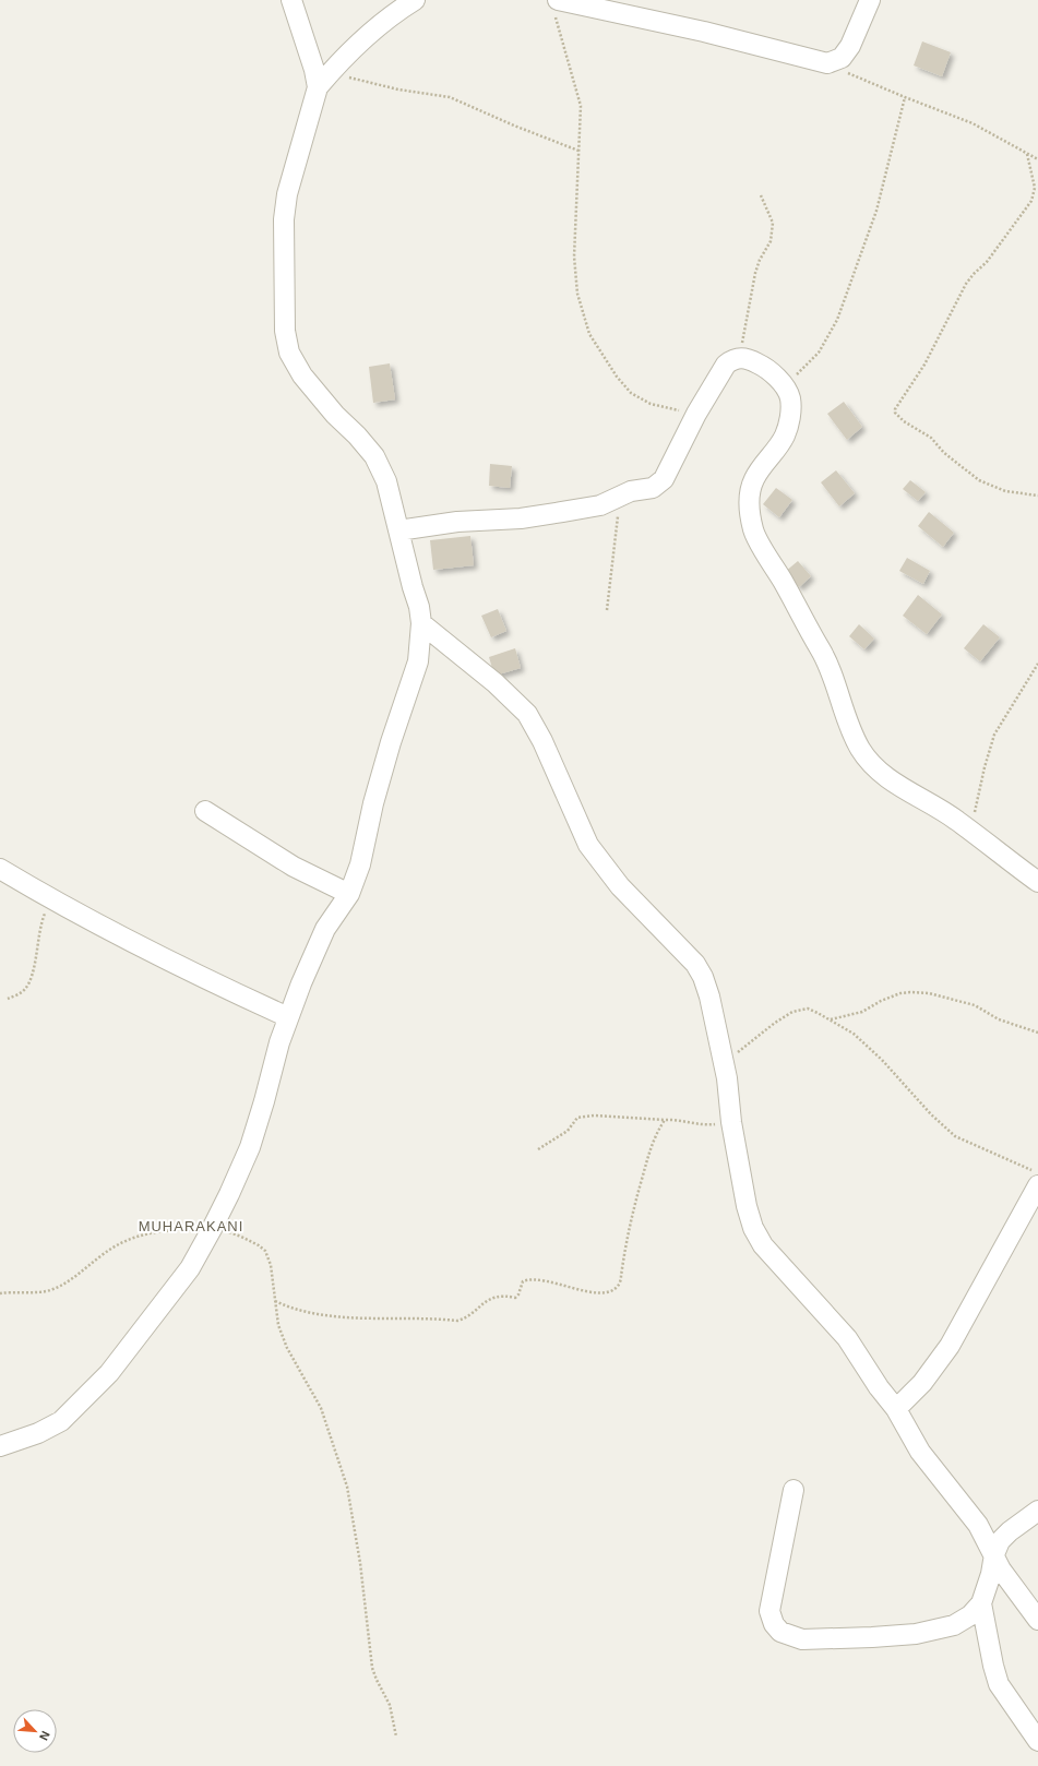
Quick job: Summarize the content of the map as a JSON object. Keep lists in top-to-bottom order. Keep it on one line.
{"districts":["MUHARAKANI"],"north":"bottom right"}
